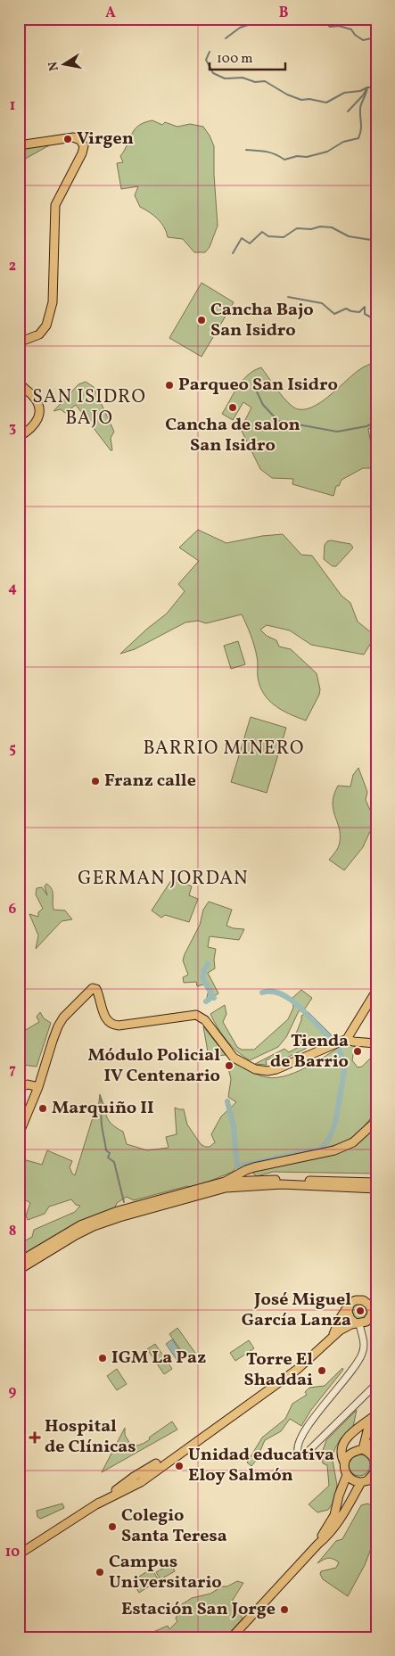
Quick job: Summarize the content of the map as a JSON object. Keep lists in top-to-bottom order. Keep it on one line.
{"districts":["SAN ISIDRO BAJO","BARRIO MINERO","GERMAN JORDAN"],"places":{"other":["Virgen","Cancha Bajo San Isidro","Parqueo San Isidro","Cancha de salon San Isidro","Franz calle","Tienda de Barrio","Módulo Policial IV Centenario","Marquiño II","José Miguel García Lanza","IGM La Paz","Torre El Shaddai","Unidad educativa Eloy Salmón","Colegio Santa Teresa","Campus Universitario","Estación San Jorge"],"health":["Hospital de Clínicas"]},"scale_bar":"100 m","north":"left","grid":{"columns":["A","B"],"rows":["1","2","3","4","5","6","7","8","9","10"]}}
